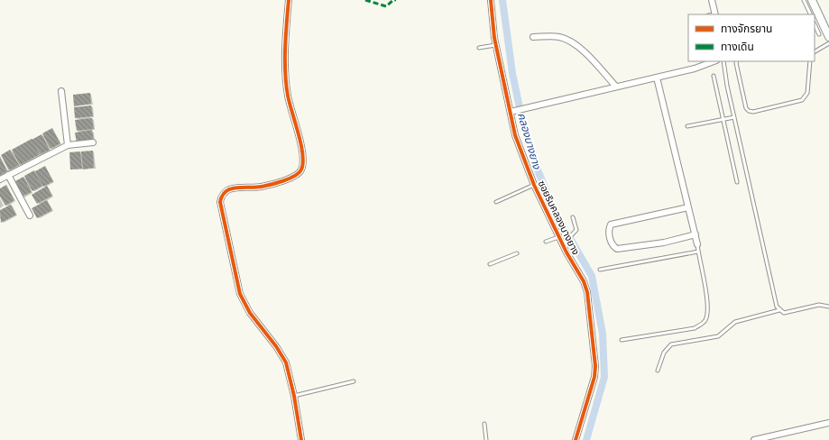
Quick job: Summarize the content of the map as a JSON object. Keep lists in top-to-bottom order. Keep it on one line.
{"streets":{"street":["ซอยริมคลองบางยาง"]},"water":["คลองบางยาง"],"legend":["ทางจักรยาน","ทางเดิน"]}
